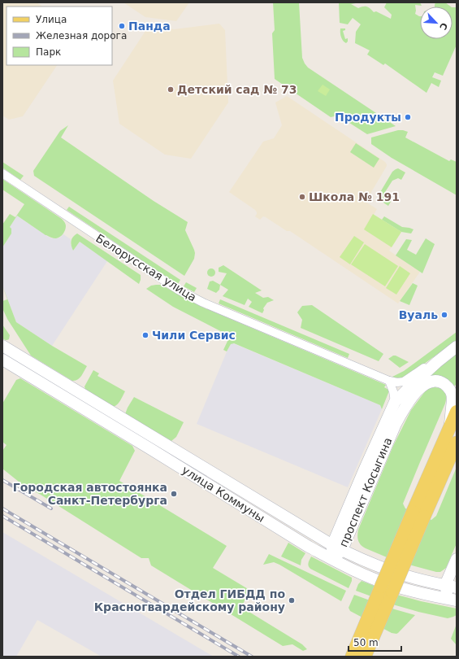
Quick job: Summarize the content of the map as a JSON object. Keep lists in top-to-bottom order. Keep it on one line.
{"streets":{"main road":["проспект Косыгина","улица Коммуны"],"street":["Белорусская улица"]},"crossings":[["Белорусская улица","проспект Косыгина"],["проспект Косыгина","улица Коммуны"]],"places":["Панда","Детский сад № 73","Продукты","Школа № 191","Вуаль","Чили Сервис","Городская автостоянка Санкт-Петербурга","Отдел ГИБДД по Красногвардейскому району"],"legend":["Улица","Железная дорога","Парк"],"scale_bar":"50 m","north":"bottom right"}
